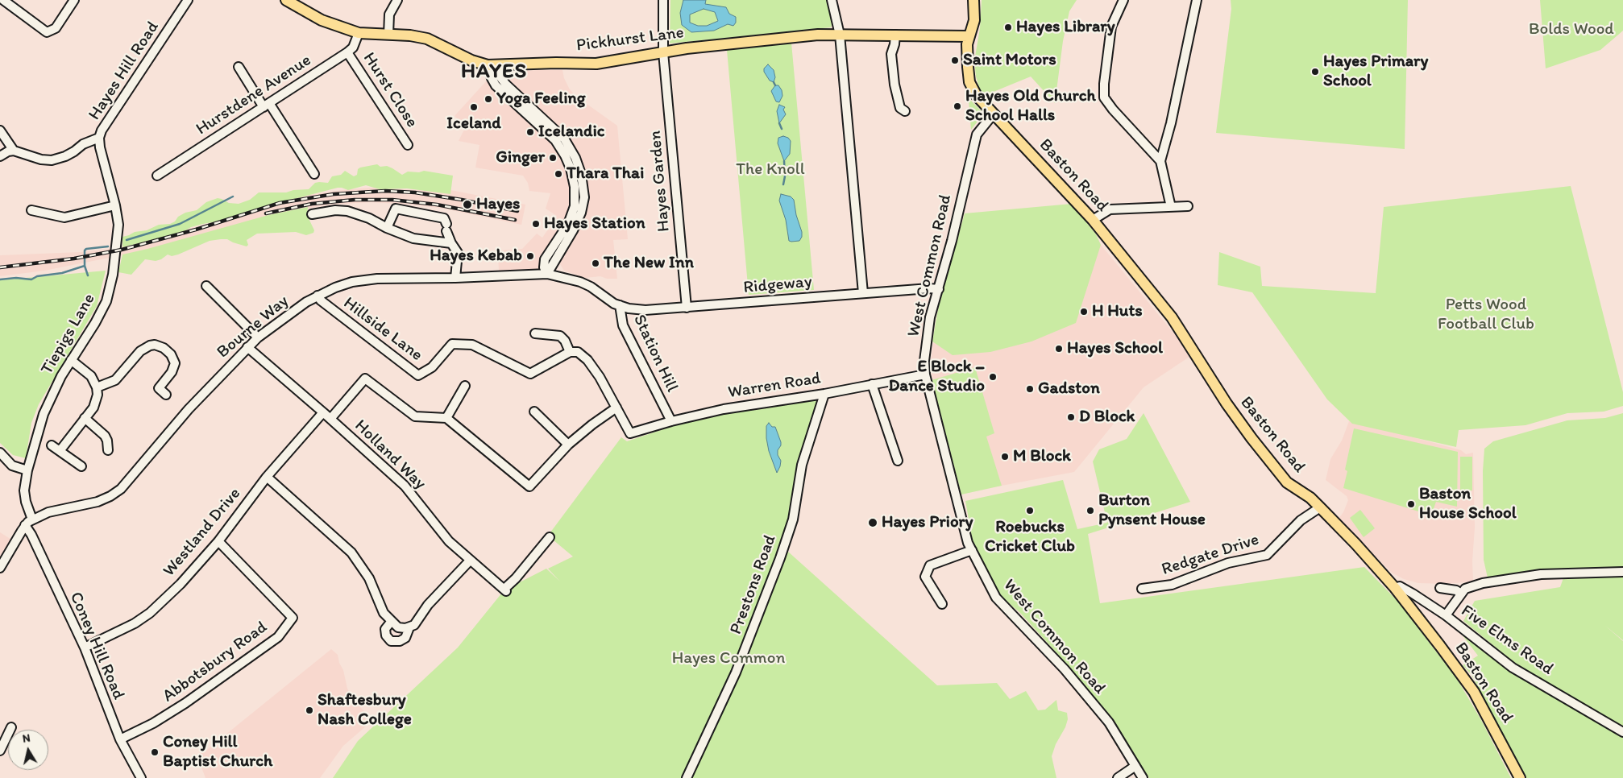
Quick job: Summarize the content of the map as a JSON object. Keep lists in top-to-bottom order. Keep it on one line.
{"streets":{"main road":["Pickhurst Lane","Baston Road"],"street":["Hayes Hill Road","Hurst Close","Hurstdene Avenue","Hayes Garden","West Common Road","Ridgeway","Bourne Way","Hillside Lane","Tiepigs Lane","Station Hill","Warren Road","Holland Way","Westland Drive","Redgate Drive","Prestons Road","Five Elms Road","Coney Hill Road","Abbotsbury Road"]},"crossings":[["Pickhurst Lane","Hurstdene Avenue"],["Pickhurst Lane","Baston Road"],["Pickhurst Lane","Hayes Garden"],["Hayes Hill Road","Tiepigs Lane"],["Hurst Close","Hurstdene Avenue"],["Baston Road","West Common Road"],["Baston Road","Redgate Drive"],["Baston Road","Five Elms Road"],["Hayes Garden","Ridgeway"],["West Common Road","Ridgeway"],["West Common Road","Warren Road"],["Ridgeway","Station Hill"],["Bourne Way","Hillside Lane"],["Bourne Way","Tiepigs Lane"],["Bourne Way","Station Hill"],["Bourne Way","Holland Way"],["Bourne Way","Coney Hill Road"],["Station Hill","Warren Road"],["Warren Road","Prestons Road"],["Holland Way","Westland Drive"],["Westland Drive","Coney Hill Road"],["Westland Drive","Abbotsbury Road"],["Coney Hill Road","Abbotsbury Road"]],"districts":["HAYES"],"parks":["Bolds Wood","The Knoll","Petts Wood Football Club","Hayes Common"],"places":["Hayes Library","Saint Motors","Hayes Primary School","Yoga Feeling","Hayes Old Church School Halls","Iceland","Icelandic","Ginger","Thara Thai","Hayes","Hayes Station","Hayes Kebab","The New Inn","H Huts","Hayes School","E Block – Dance Studio","Gadston","D Block","M Block","Baston House School","Roebucks Cricket Club","Burton Pynsent House","Hayes Priory","Shaftesbury Nash College","Coney Hill Baptist Church"],"north":"top"}
